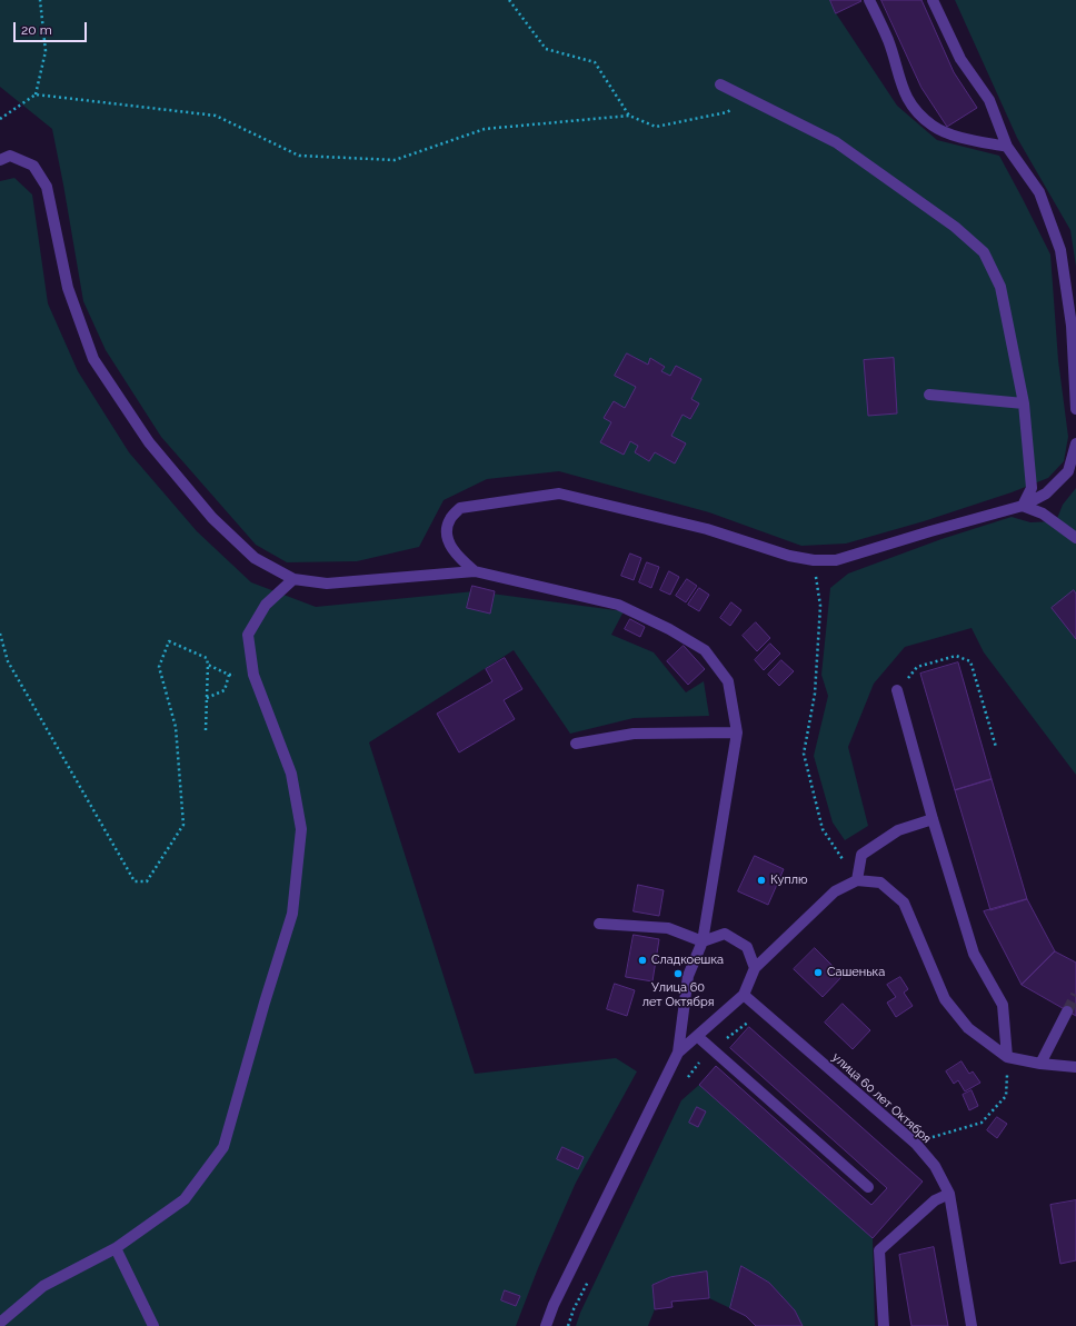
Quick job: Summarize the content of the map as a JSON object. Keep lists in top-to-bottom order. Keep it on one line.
{"streets":{"street":["улица 60 лет Октября"]},"places":["Куплю","Сладкоешка","Сашенька","Улица 60 лет Октября"],"scale_bar":"20 m"}
